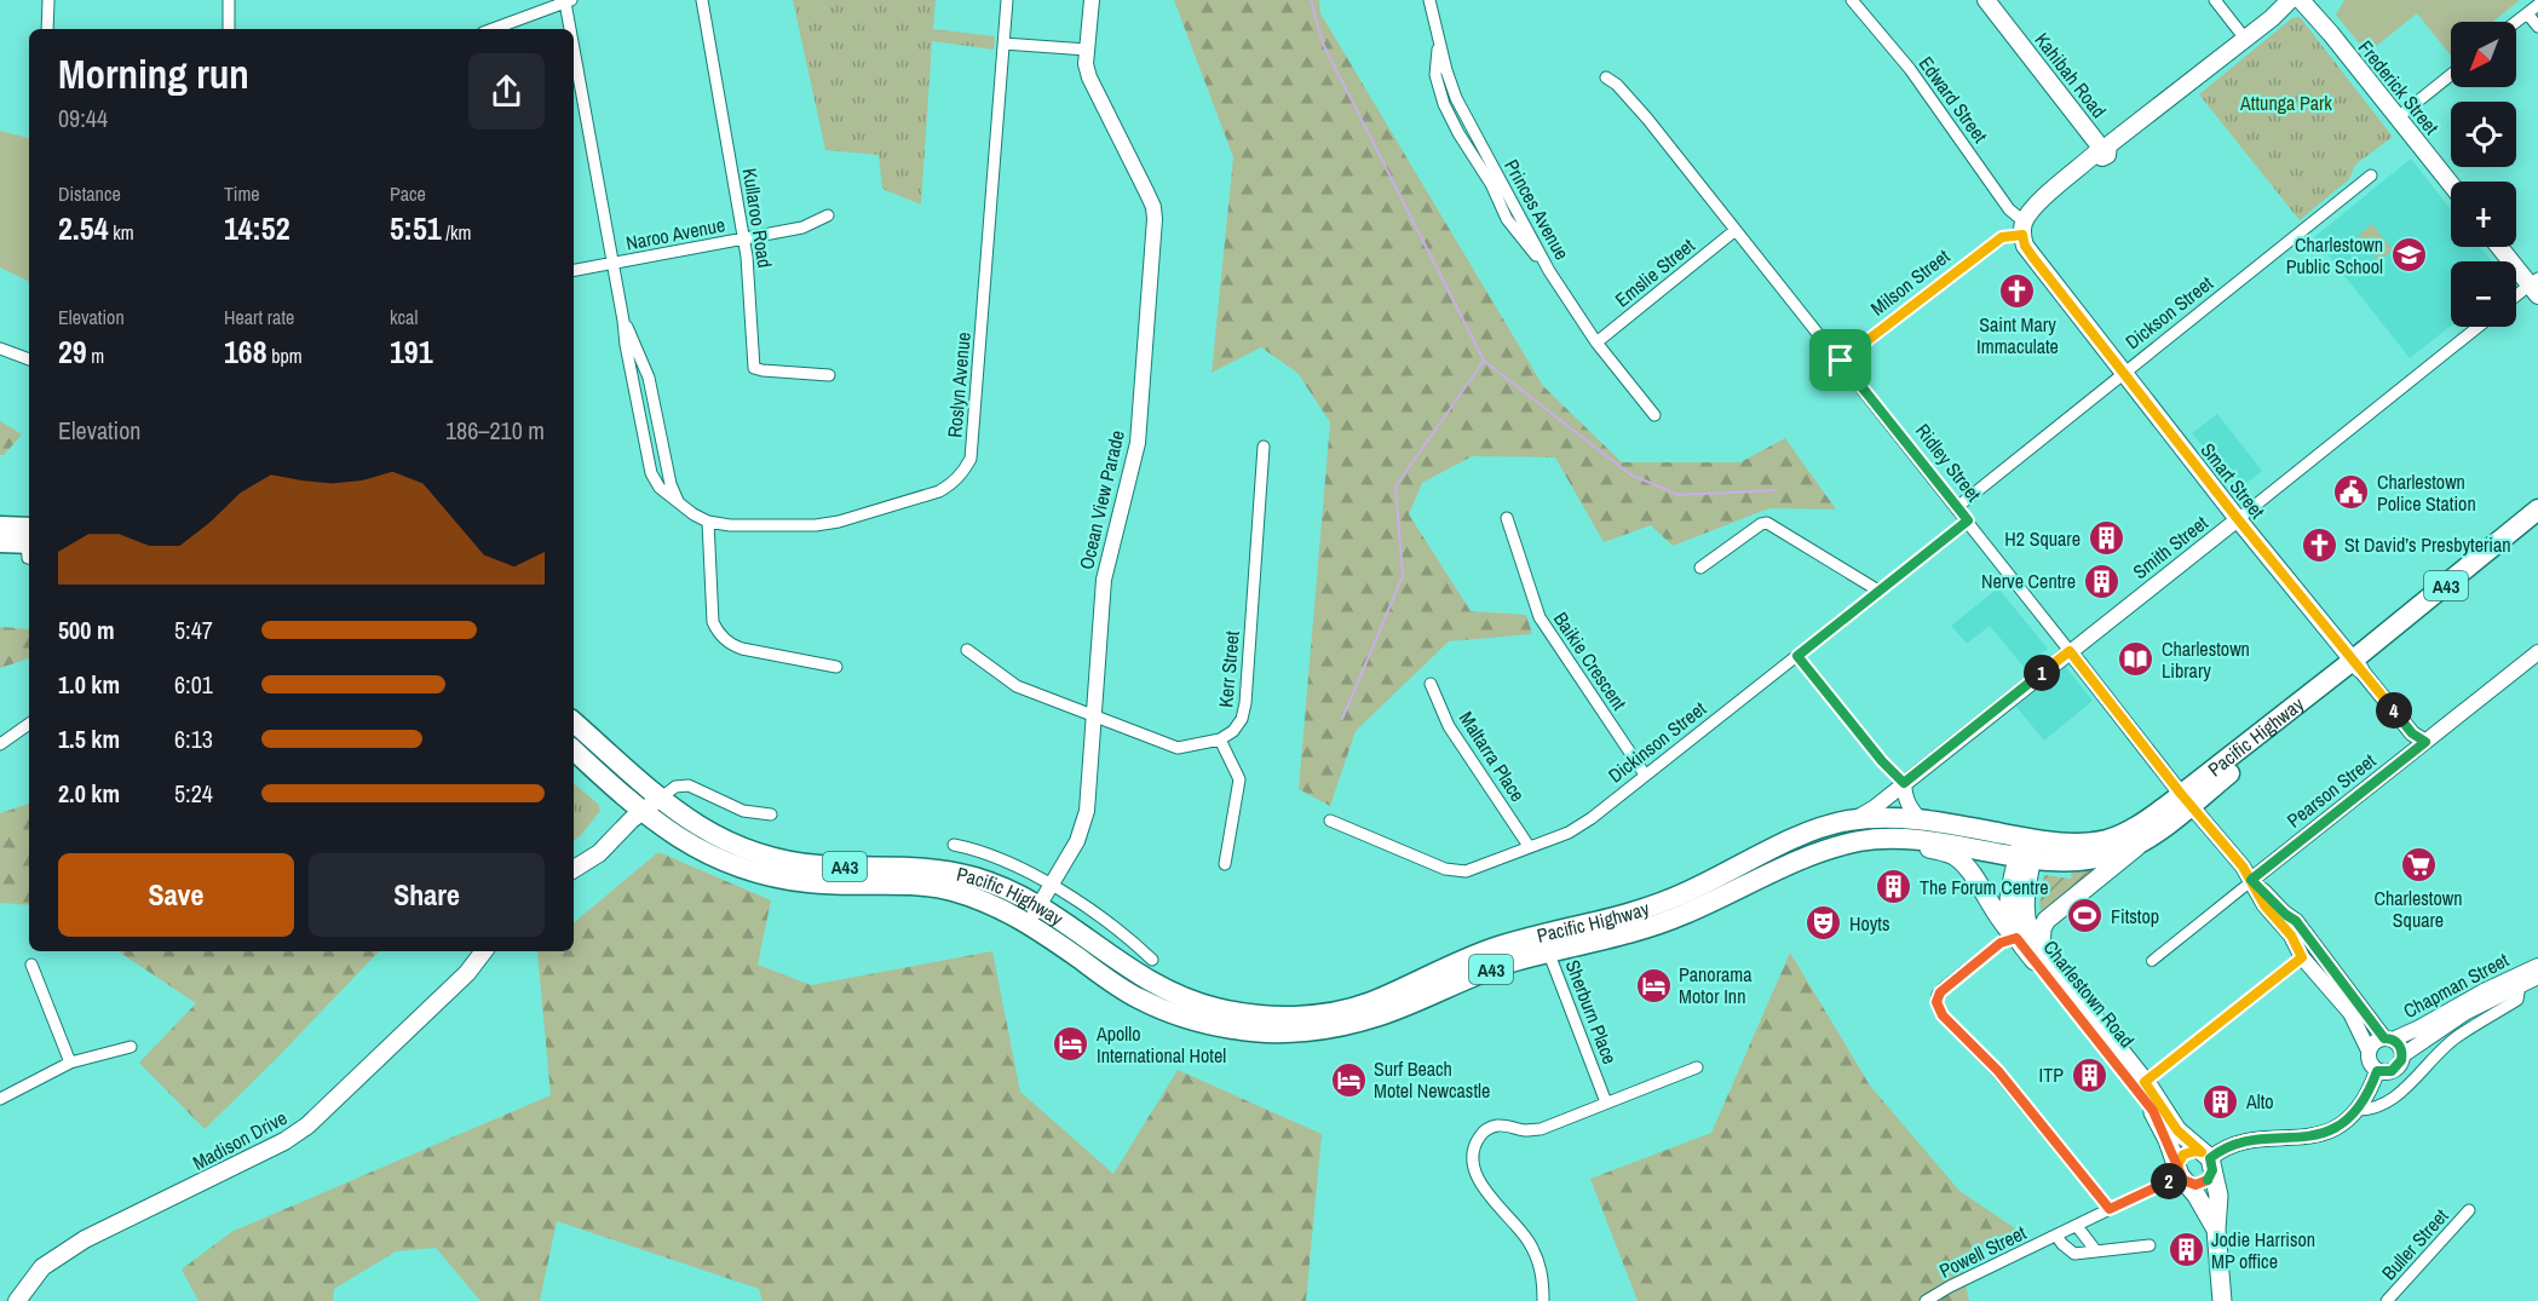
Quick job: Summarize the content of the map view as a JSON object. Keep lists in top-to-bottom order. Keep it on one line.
{"streets":{"highway":["A43","Pacific Highway"],"main road":["Kahibah Road","Frederick Street","Milson Street","Smart Street","Charlestown Road","Madison Drive"],"street":["Edward Street","Princes Avenue","Kullaroo Road","Naroo Avenue","Emslie Street","Dickson Street","Roslyn Avenue","Ridley Street","Ocean View Parade","Smith Street","Baikie Crescent","Kerr Street","Dickinson Street","Maltarra Place","Pearson Street","Chapman Street","Sherburn Place","Buller Street","Powell Street"]},"crossings":[["Kahibah Road","Milson Street"],["Edward Street","Milson Street"],["Edward Street","Smart Street"],["Princes Avenue","Emslie Street"],["Kullaroo Road","Naroo Avenue"],["Naroo Avenue","Roslyn Avenue"],["Emslie Street","Ridley Street"],["Milson Street","Ridley Street"],["Milson Street","Smart Street"],["Dickson Street","Ridley Street"],["Dickson Street","Smart Street"],["Ridley Street","Smith Street"],["Ridley Street","Pacific Highway"],["Ridley Street","Dickinson Street"],["Ridley Street","Pearson Street"],["Ridley Street","Chapman Street"],["Smart Street","Smith Street"],["Smart Street","Pacific Highway"],["Smart Street","Pearson Street"],["Ocean View Parade","Pacific Highway"],["Smith Street","Pacific Highway"],["Baikie Crescent","Dickinson Street"],["Pacific Highway","Charlestown Road"],["Pacific Highway","Sherburn Place"],["Dickinson Street","Maltarra Place"],["Chapman Street","Charlestown Road"],["Chapman Street","Powell Street"],["Charlestown Road","Powell Street"]],"parks":["Attunga Park"],"places":{"school or university":["Charlestown Public School"],"church":["Saint Mary Immaculate","St David’s Presbyterian"],"public building":["Charlestown Police Station"],"building":["H2 Square","Nerve Centre","The Forum Centre","ITP","Alto","Jodie Harrison MP office"],"library":["Charlestown Library"],"supermarket":["Charlestown Square"],"sports":["Fitstop"],"theatre":["Hoyts"],"hotel":["Panorama Motor Inn","Apollo International Hotel","Surf Beach Motel Newcastle"]},"north":"bottom left","page":{"map_buttons":["+","−"],"heading":["Morning run","09:44"],"stats":[["Distance","2.54 km"],["Time","14:52"],["Pace","5:51 /km"],["Elevation","29 m"],["Heart rate","168 bpm"],["kcal","191"]],"chart":["Elevation","186–210 m"],"list":[{"name":"500 m","note":"5:47"},{"name":"1.0 km","note":"6:01"},{"name":"1.5 km","note":"6:13"},{"name":"2.0 km","note":"5:24"}],"pins":["1","4","2"],"buttons":["Save","Share"]}}
